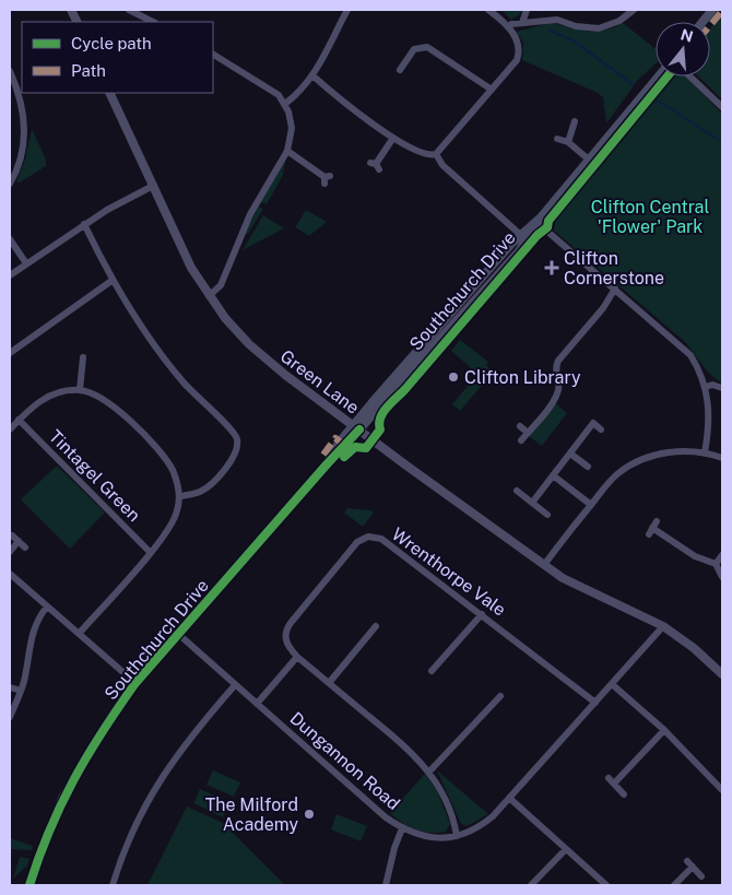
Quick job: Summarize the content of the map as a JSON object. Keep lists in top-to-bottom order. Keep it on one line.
{"streets":{"street":["Southchurch Drive","Green Lane","Tintagel Green","Wrenthorpe Vale","Dungannon Road"]},"crossings":[["Southchurch Drive","Green Lane"],["Southchurch Drive","Dungannon Road"],["Green Lane","Dungannon Road"],["Wrenthorpe Vale","Dungannon Road"]],"parks":["Clifton Central 'Flower' Park"],"places":{"health":["Clifton Cornerstone"],"other":["Clifton Library","The Milford Academy"]},"legend":["Cycle path","Path"],"north":"top"}
